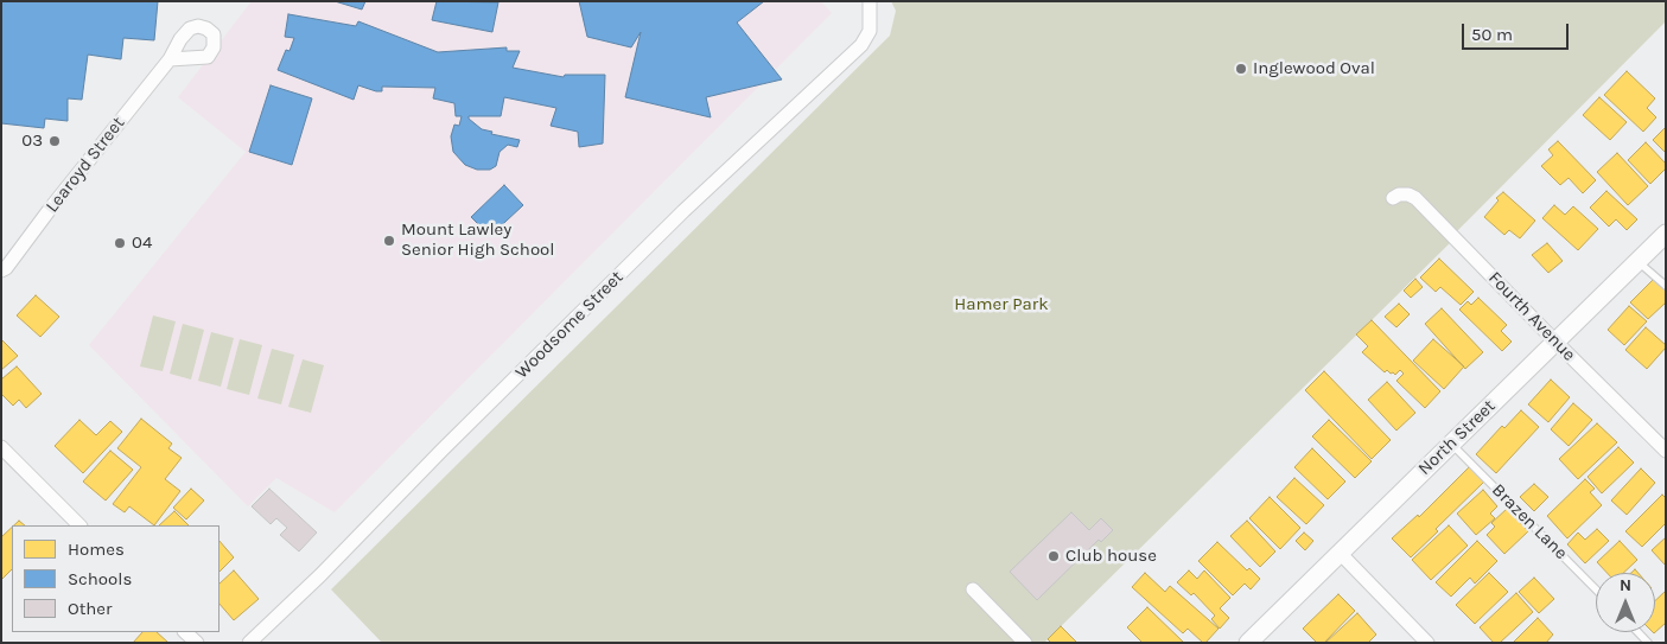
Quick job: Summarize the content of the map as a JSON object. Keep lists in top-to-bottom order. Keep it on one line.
{"streets":{"main road":["North Street"],"street":["Learoyd Street","Fourth Avenue","Woodsome Street"],"lane":["Brazen Lane"]},"crossings":[["Fourth Avenue","North Street"],["North Street","Brazen Lane"]],"parks":["Hamer Park"],"places":["Inglewood Oval","03","Mount Lawley Senior High School","04","Club house"],"legend":["Homes","Schools","Other"],"scale_bar":"50 m","north":"top"}
